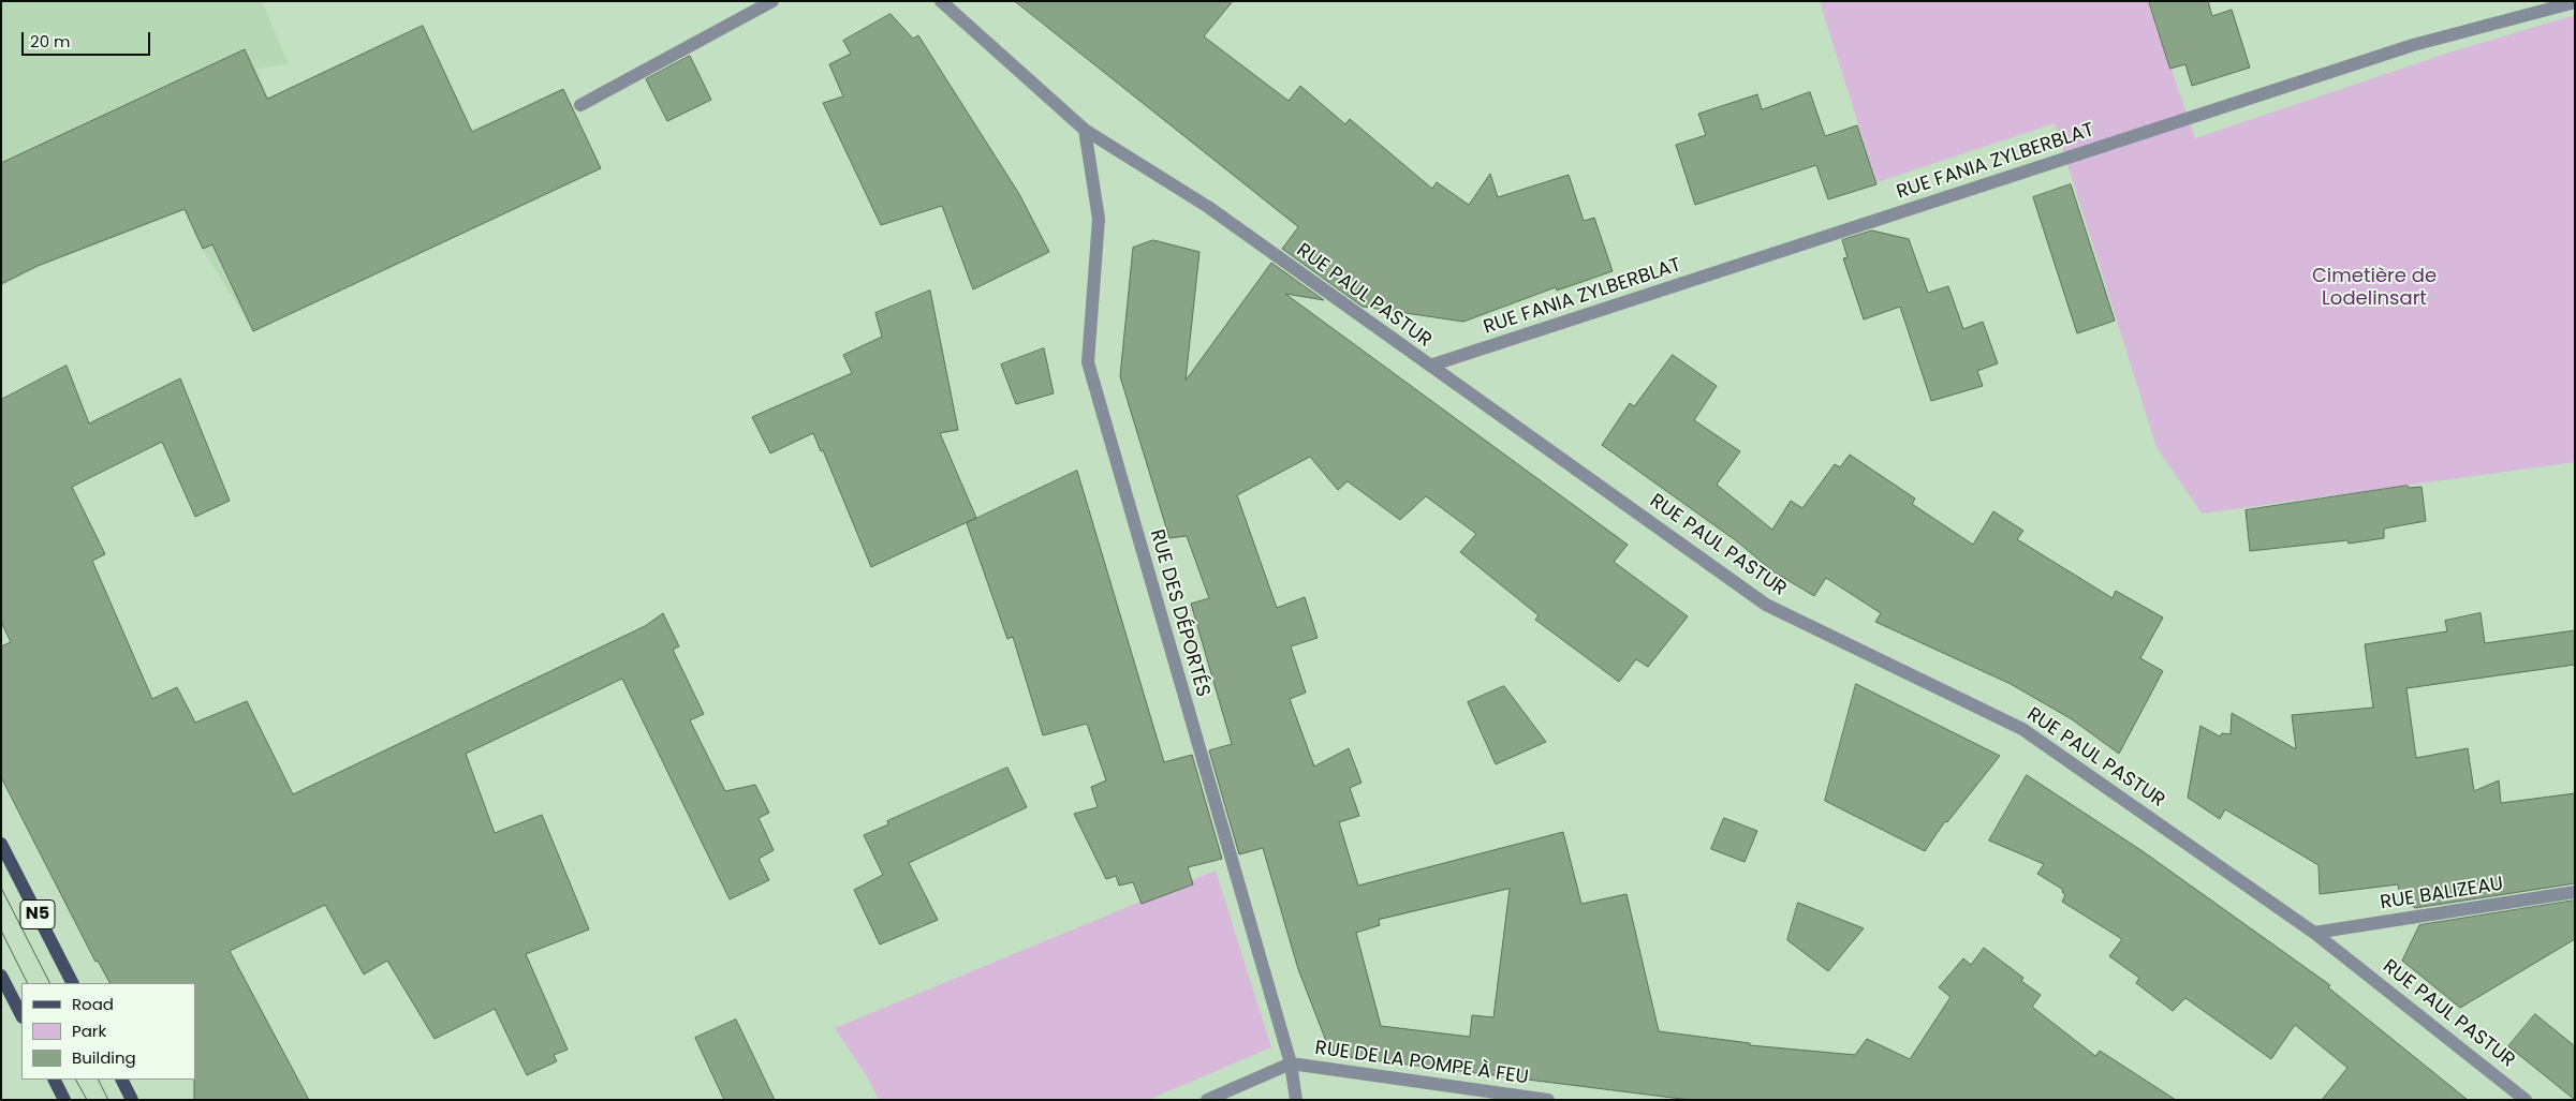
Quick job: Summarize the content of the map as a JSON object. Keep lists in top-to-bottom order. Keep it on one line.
{"streets":{"main road":["N5"],"street":["RUE FANIA ZYLBERBLAT","RUE PAUL PASTUR","RUE DES DÉPORTÉS","RUE BALIZEAU","RUE DE LA POMPE À FEU"]},"crossings":[["RUE FANIA ZYLBERBLAT","RUE PAUL PASTUR"],["RUE PAUL PASTUR","RUE DES DÉPORTÉS"],["RUE PAUL PASTUR","RUE BALIZEAU"],["RUE DES DÉPORTÉS","RUE DE LA POMPE À FEU"]],"parks":["Cimetière de Lodelinsart"],"legend":["Road","Park","Building"],"scale_bar":"20 m"}
